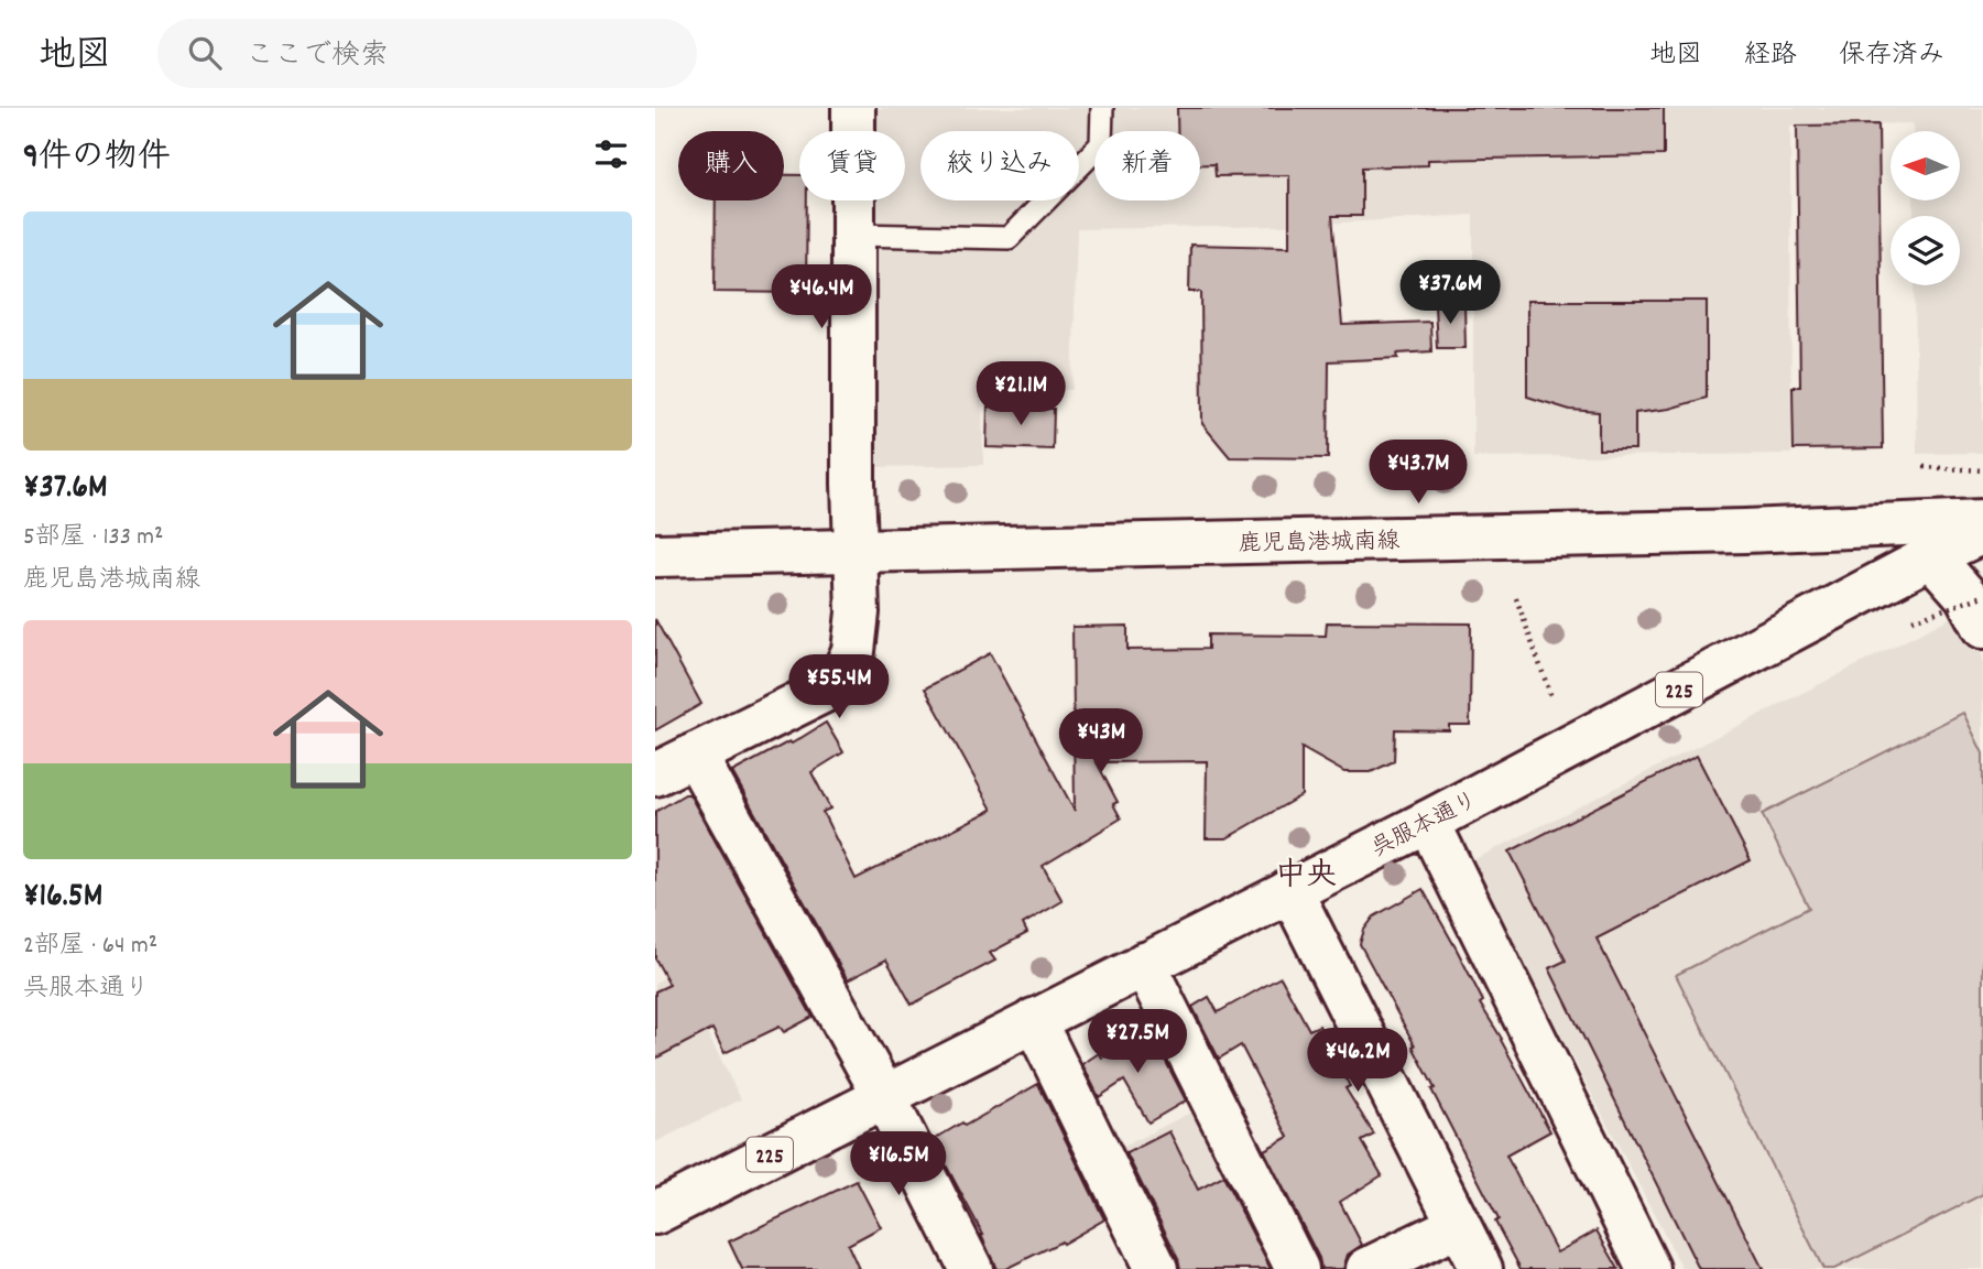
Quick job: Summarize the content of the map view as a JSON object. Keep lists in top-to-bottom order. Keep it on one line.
{"streets":{"main road":["鹿児島港城南線","225","呉服本通り"]},"districts":["中央"],"north":"left","page":{"header":"地図","search":"ここで検索","nav":["地図","経路","保存済み"],"heading":"9件の物件","chip":["購入","賃貸","絞り込み","新着"],"list":[{"name":"¥37.6M","note":"5部屋 · 133 m² · 鹿児島港城南線"},{"name":"¥16.5M","note":"2部屋 · 64 m² · 呉服本通り"}],"price":["¥37.6M","¥46.4M","¥21.1M","¥43.7M","¥55.4M","¥43M","¥27.5M","¥46.2M","¥16.5M"]}}
